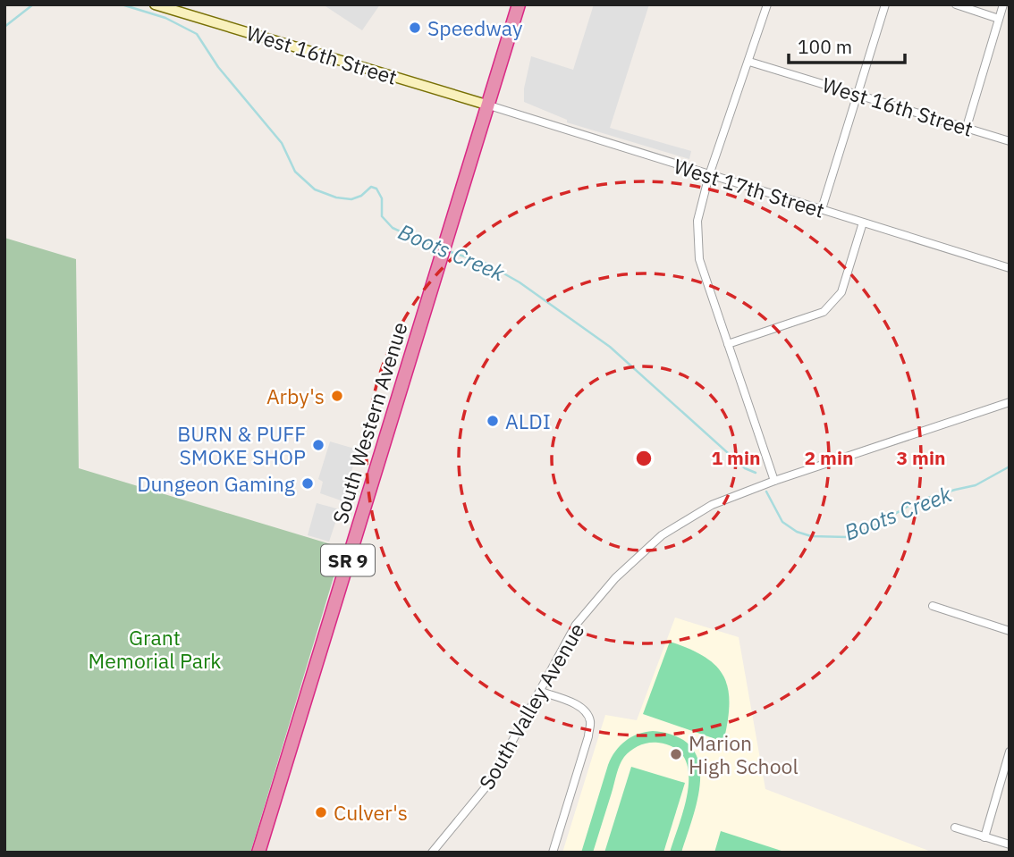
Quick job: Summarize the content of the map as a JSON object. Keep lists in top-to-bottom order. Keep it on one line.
{"streets":{"highway":["South Western Avenue","SR 9"],"street":["West 16th Street","West 17th Street","South Valley Avenue"]},"crossings":[["West 16th Street","West 17th Street"],["West 16th Street","South Western Avenue"],["West 17th Street","South Western Avenue"]],"water":["Boots Creek"],"parks":["Grant Memorial Park"],"places":["Speedway","Arby's","ALDI","BURN & PUFF SMOKE SHOP","Dungeon Gaming","Marion High School","Culver's"],"scale_bar":"100 m","rings":["1 min","2 min","3 min"]}
